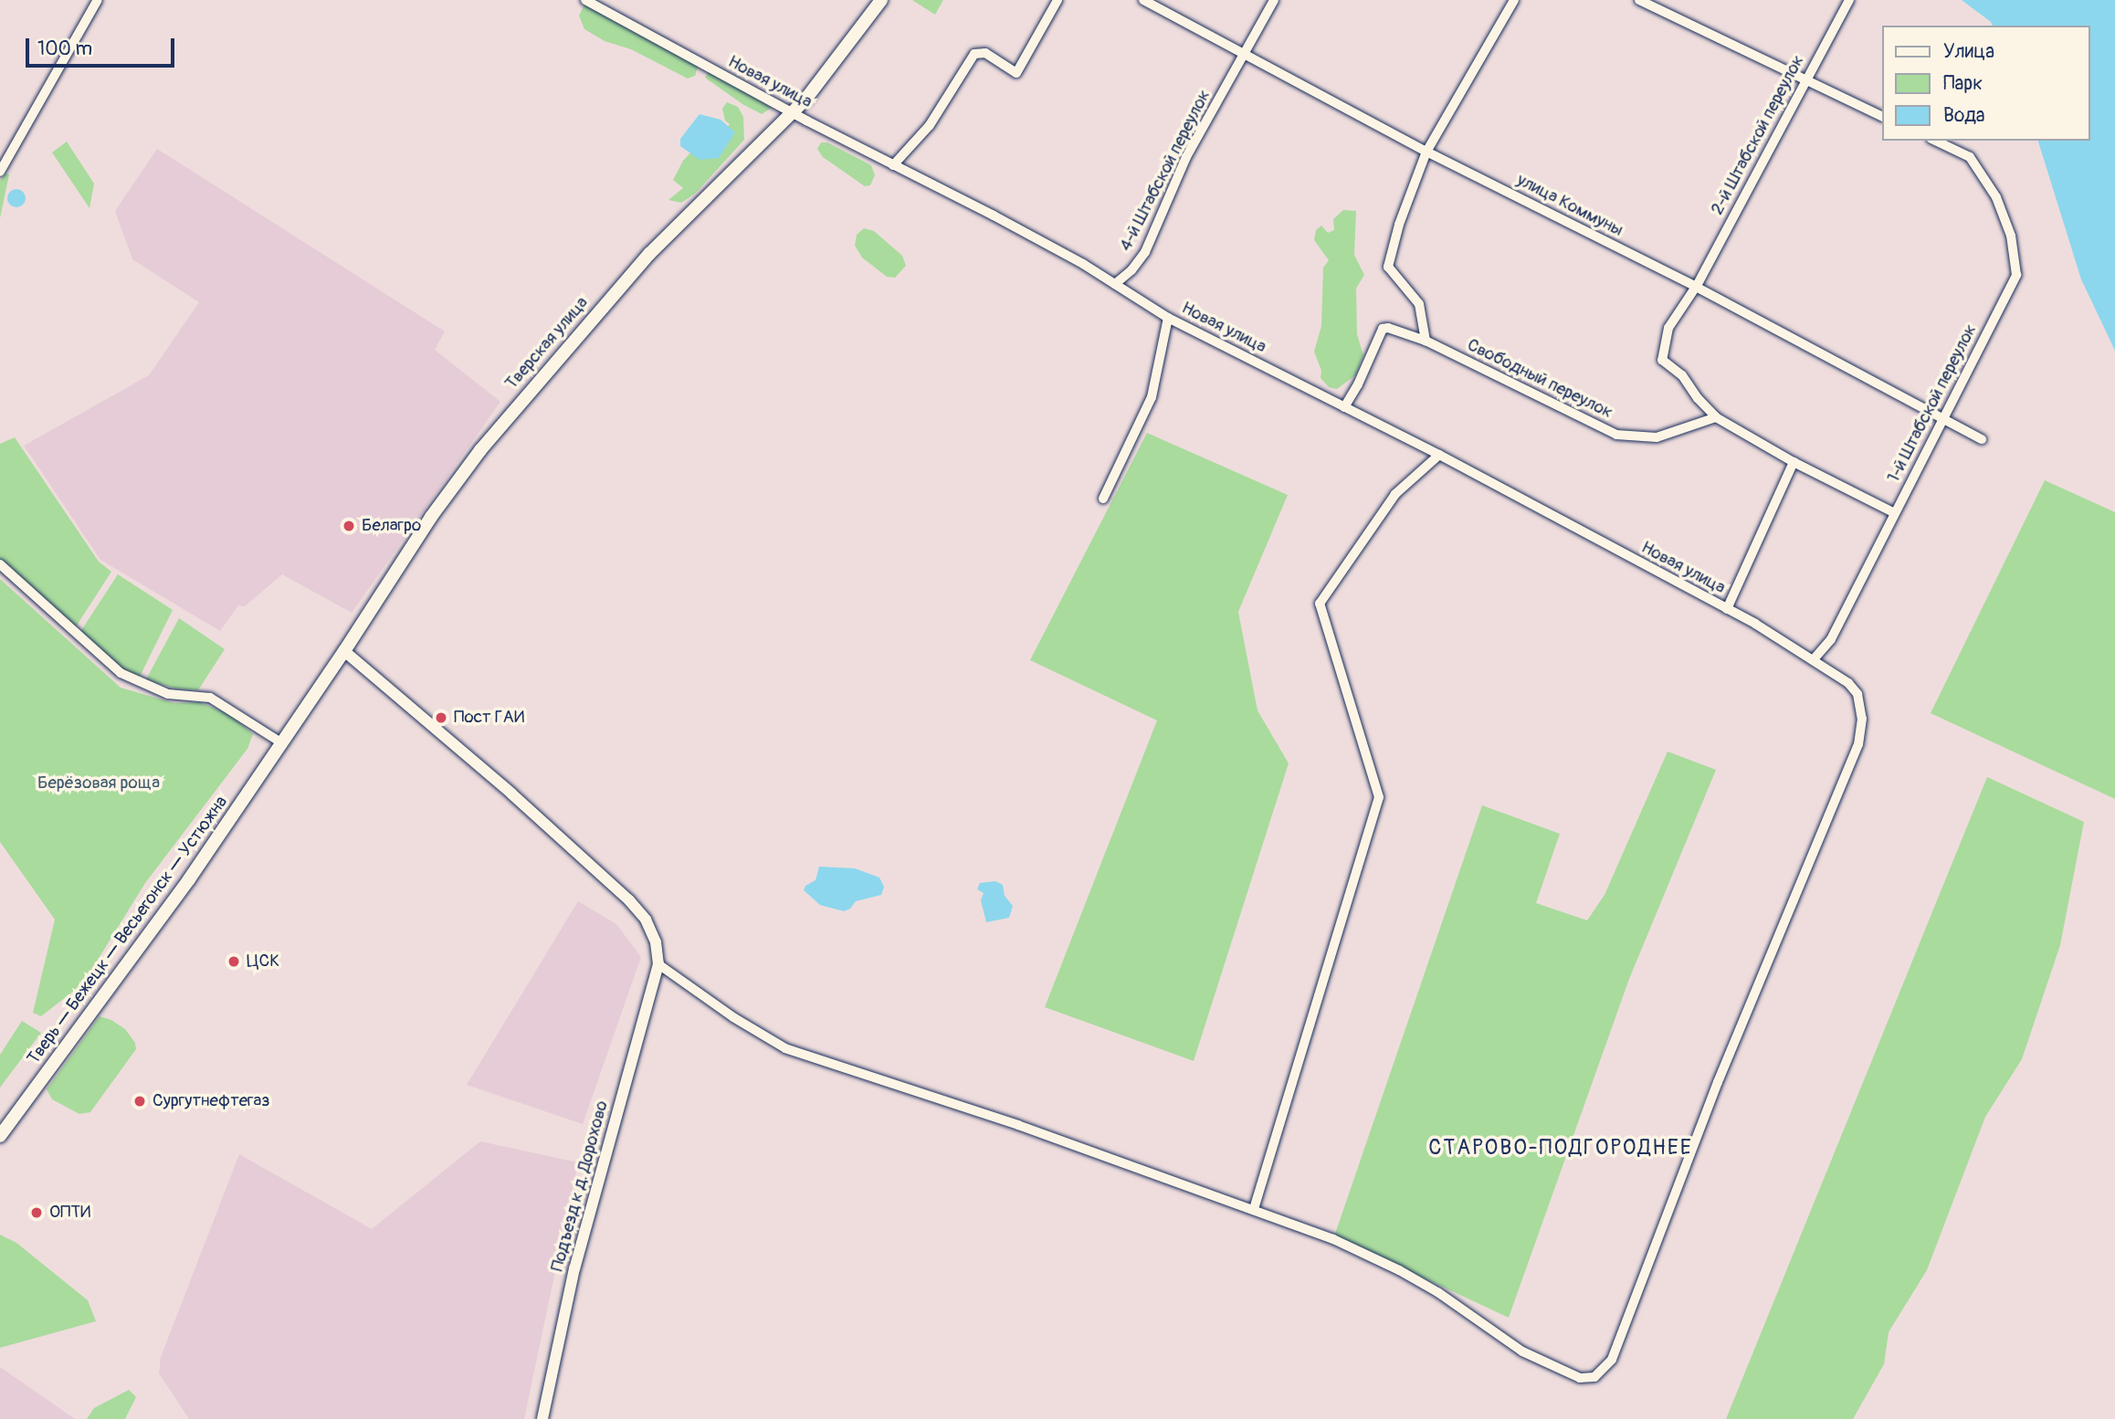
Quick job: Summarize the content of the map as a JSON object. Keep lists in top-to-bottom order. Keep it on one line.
{"streets":{"main road":["Тверская улица","Тверь — Бежецк — Весьегонск — Устюжна"],"street":["Новая улица","2-й Штабской переулок","4-й Штабской переулок","улица Коммуны","Свободный переулок","1-й Штабской переулок","Подъезд к д. Дорохово"]},"crossings":[["Новая улица","4-й Штабской переулок"],["Новая улица","Тверская улица"],["Новая улица","Свободный переулок"],["Новая улица","1-й Штабской переулок"],["2-й Штабской переулок","улица Коммуны"],["2-й Штабской переулок","Свободный переулок"],["4-й Штабской переулок","улица Коммуны"],["улица Коммуны","1-й Штабской переулок"],["Тверская улица","Тверь — Бежецк — Весьегонск — Устюжна"]],"districts":["СТАРОВО-ПОДГОРОДНЕЕ"],"parks":["Берёзовая роща"],"places":["Белагро","Пост ГАИ","ЦСК","Сургутнефтегаз","ОПТИ"],"legend":["Улица","Парк","Вода"],"scale_bar":"100 m"}
